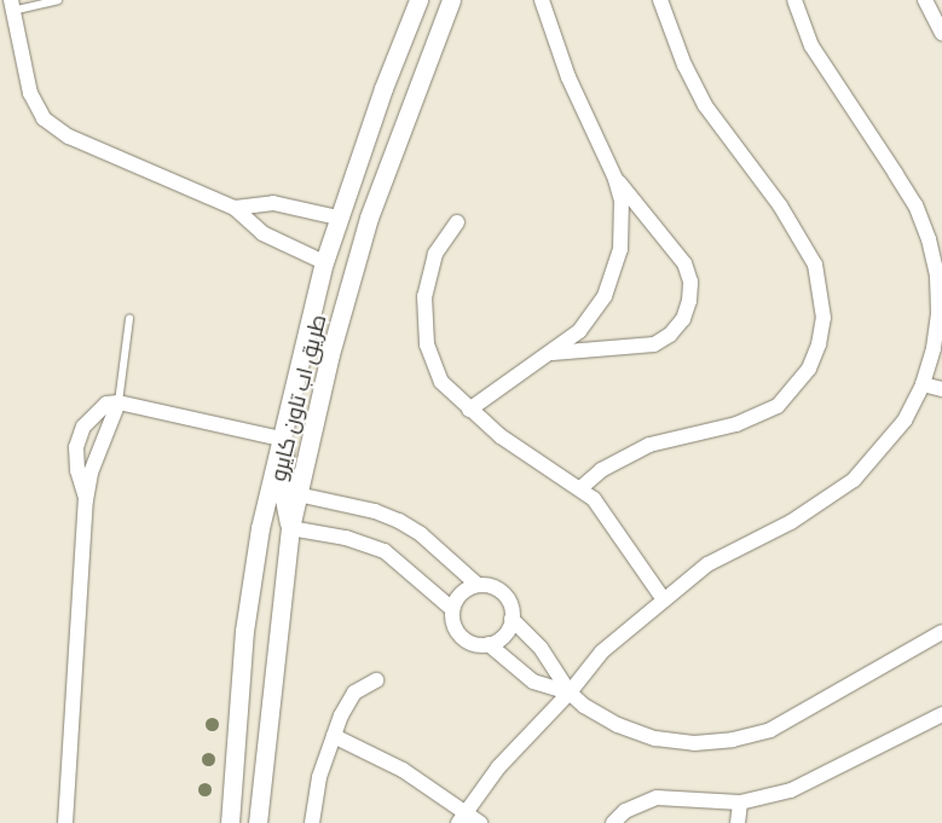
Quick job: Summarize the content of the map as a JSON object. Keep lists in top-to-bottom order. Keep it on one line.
{"streets":{"street":["طريق اب تاون كايرو"]}}
